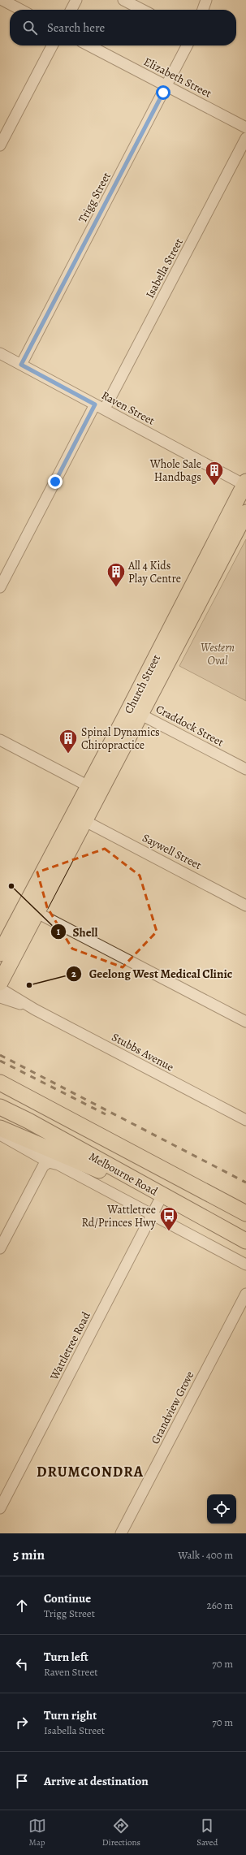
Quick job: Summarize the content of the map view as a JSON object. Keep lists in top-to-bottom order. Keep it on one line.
{"streets":{"highway":["Church Street","Melbourne Road"],"street":["Elizabeth Street","Trigg Street","Isabella Street","Raven Street","Craddock Street","Saywell Street","Stubbs Avenue","Wattletree Road","Grandview Grove"]},"crossings":[["Elizabeth Street","Trigg Street"],["Trigg Street","Raven Street"],["Isabella Street","Raven Street"],["Raven Street","Church Street"],["Church Street","Craddock Street"],["Church Street","Saywell Street"],["Melbourne Road","Wattletree Road"]],"districts":["DRUMCONDRA"],"parks":["Western Oval"],"places":{"building":["Whole Sale Handbags","All 4 Kids Play Centre","Spinal Dynamics Chiropractice"],"other":["Shell","Geelong West Medical Clinic"],"bus stop":["Wattletree Rd/Princes Hwy"]},"page":{"search":"Search here","heading":["5 min","Walk · 400 m"],"list":[["Continue","Trigg Street","260 m"],["Turn left","Raven Street","70 m"],["Turn right","Isabella Street","70 m"],"Arrive at destination"],"nav":["Map","Directions","Saved"]}}
